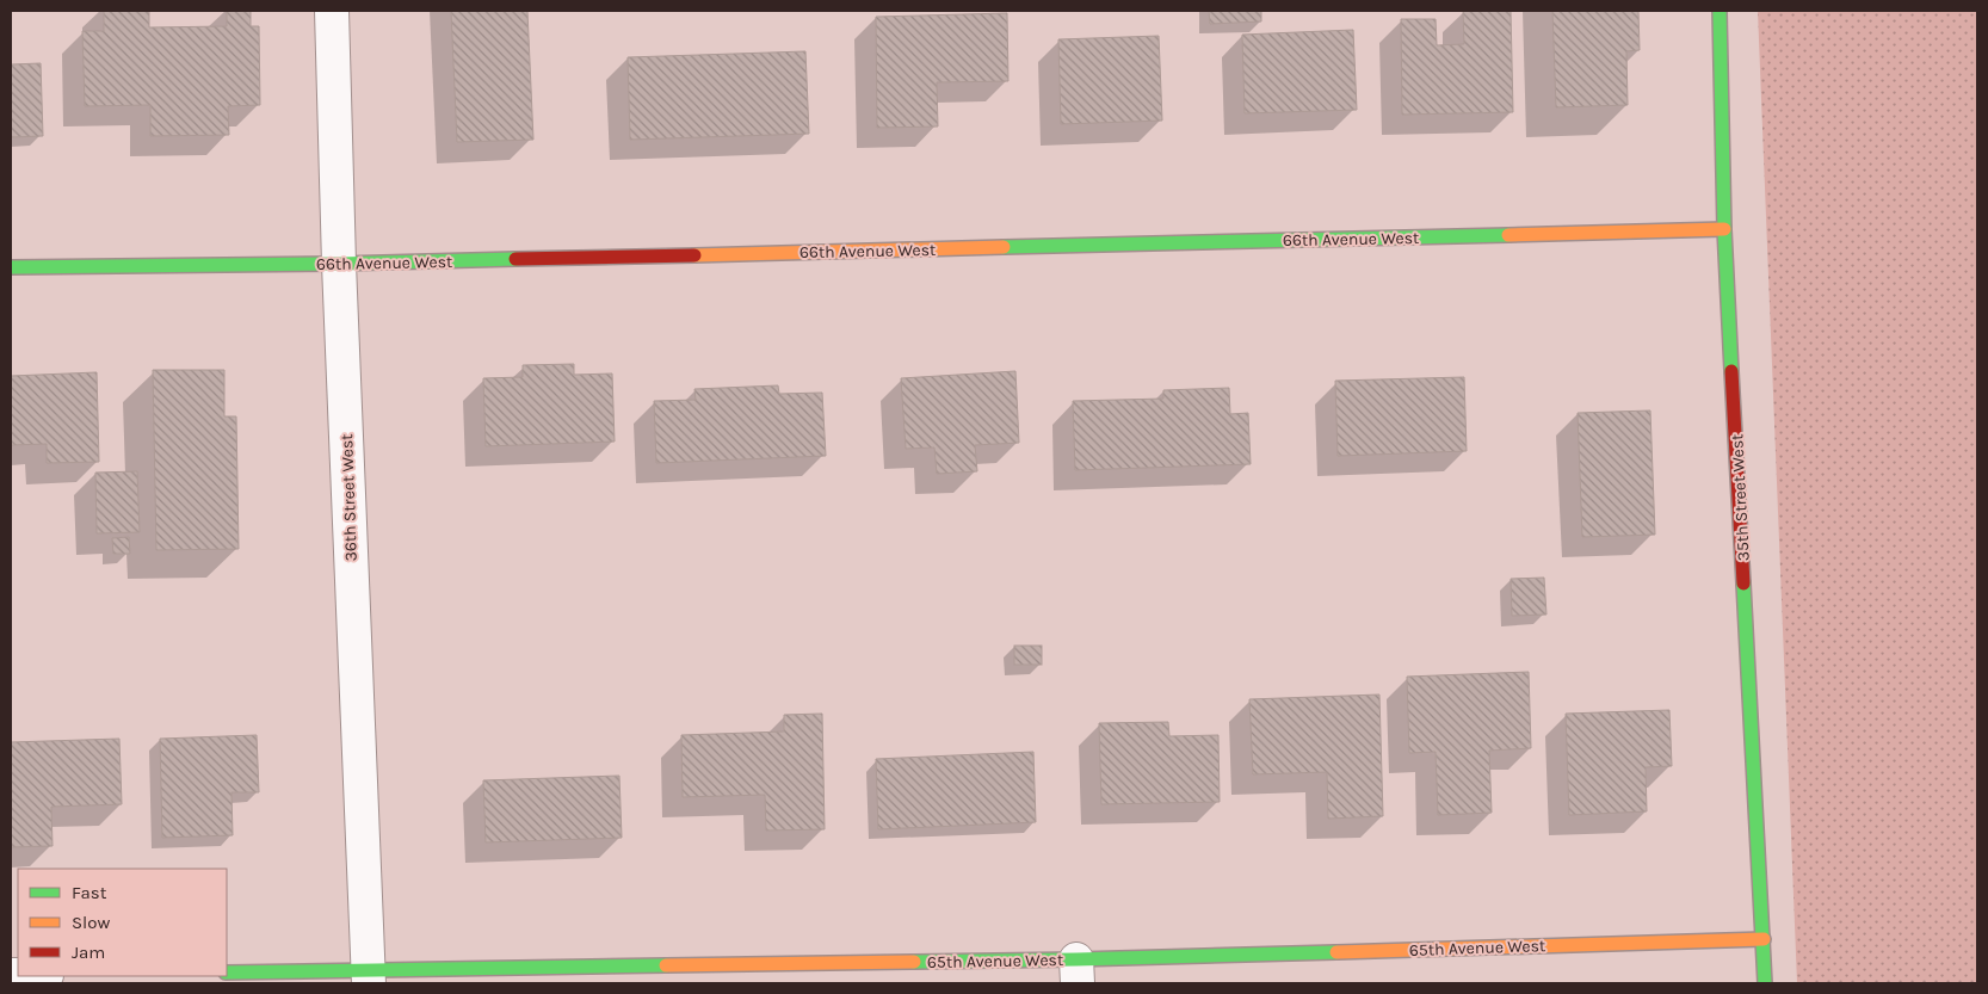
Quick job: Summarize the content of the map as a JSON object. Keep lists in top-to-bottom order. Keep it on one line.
{"streets":{"street":["66th Avenue West","36th Street West","35th Street West","65th Avenue West"]},"crossings":[["66th Avenue West","36th Street West"],["66th Avenue West","35th Street West"],["36th Street West","65th Avenue West"],["35th Street West","65th Avenue West"]],"legend":["Fast","Slow","Jam"]}
